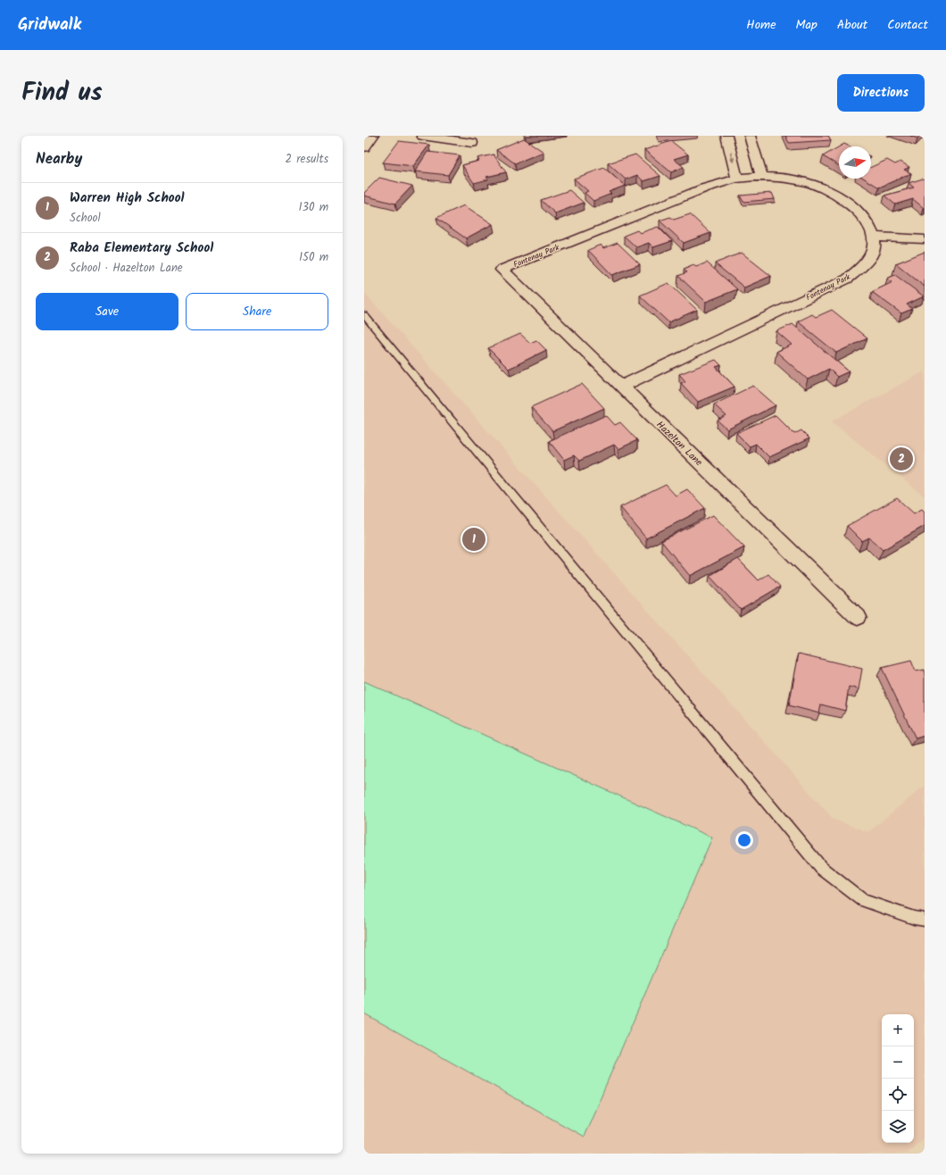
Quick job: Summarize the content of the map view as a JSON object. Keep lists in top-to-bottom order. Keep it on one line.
{"streets":{"street":["Fontenay Park","Hazelton Lane"]},"crossings":[["Fontenay Park","Hazelton Lane"]],"north":"right","page":{"header":"Gridwalk","nav":["Home","Map","About","Contact"],"title":"Find us","buttons":["Directions",["Save","Share"]],"heading":["Nearby","2 results"],"list":[{"mark":"1","name":"Warren High School","note":"School","value":"130 m"},{"mark":"2","name":"Raba Elementary School","note":"School · Hazelton Lane","value":"150 m"}],"pins":["2","1"],"map_buttons":["+","−"]}}
